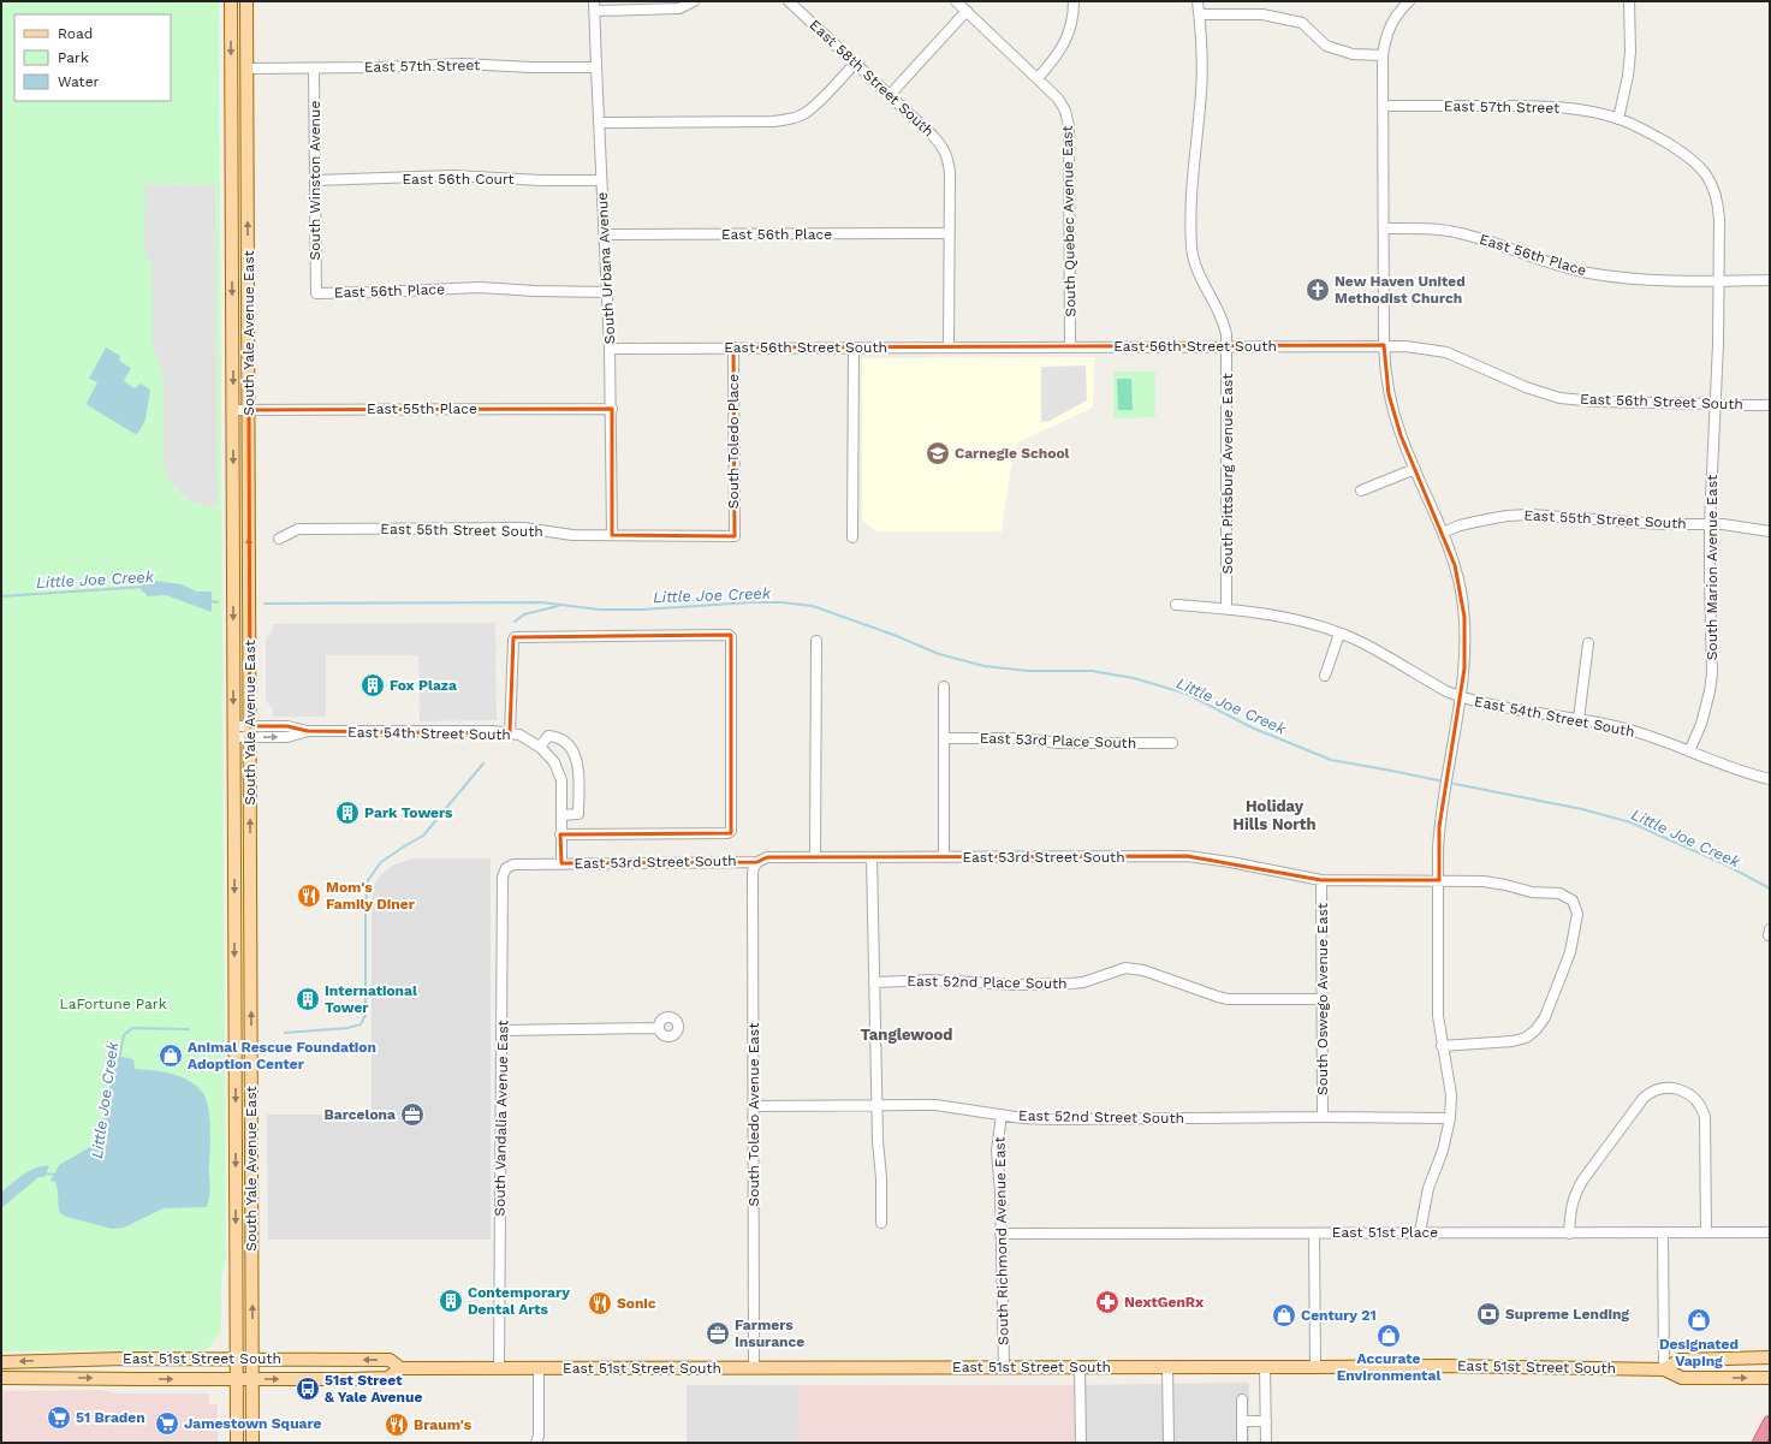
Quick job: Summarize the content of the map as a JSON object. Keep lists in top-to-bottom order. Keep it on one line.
{"streets":{"main road":["South Yale Avenue East","East 51st Street South"],"street":["East 57th Street","East 58th Street South","East 56th Court","South Winston Avenue","South Quebec Avenue East","East 56th Place","South Urbana Avenue","East 56th Street South","East 55th Place","South Toledo Place","South Pittsburg Avenue East","East 55th Street South","South Marion Avenue East","East 54th Street South","East 53rd Place South","East 53rd Street South","East 52nd Place South","South Oswego Avenue East","South Toledo Avenue East","East 52nd Street South","South Vandalia Avenue East","East 51st Place","South Richmond Avenue East"]},"crossings":[["East 57th Street","South Winston Avenue"],["East 57th Street","South Urbana Avenue"],["East 57th Street","South Yale Avenue East"],["East 57th Street","South Marion Avenue East"],["East 58th Street South","East 56th Place"],["East 56th Court","South Winston Avenue"],["East 56th Court","South Urbana Avenue"],["South Winston Avenue","East 56th Place"],["South Quebec Avenue East","East 56th Street South"],["East 56th Place","South Urbana Avenue"],["East 56th Place","South Marion Avenue East"],["South Urbana Avenue","East 56th Street South"],["South Urbana Avenue","East 55th Place"],["South Urbana Avenue","East 55th Street South"],["South Yale Avenue East","East 55th Place"],["South Yale Avenue East","East 54th Street South"],["South Yale Avenue East","East 51st Street South"],["East 56th Street South","South Toledo Place"],["East 56th Street South","South Pittsburg Avenue East"],["East 56th Street South","South Marion Avenue East"],["South Toledo Place","East 55th Street South"],["South Pittsburg Avenue East","East 54th Street South"],["East 55th Street South","South Marion Avenue East"],["South Marion Avenue East","East 54th Street South"],["East 54th Street South","East 53rd Street South"],["East 53rd Street South","South Oswego Avenue East"],["East 53rd Street South","South Toledo Avenue East"],["East 53rd Street South","South Vandalia Avenue East"],["East 52nd Place South","South Oswego Avenue East"],["South Oswego Avenue East","East 52nd Street South"],["South Toledo Avenue East","East 52nd Street South"],["South Toledo Avenue East","East 51st Street South"],["East 52nd Street South","South Richmond Avenue East"],["South Vandalia Avenue East","East 51st Street South"],["East 51st Place","South Richmond Avenue East"],["South Richmond Avenue East","East 51st Street South"]],"districts":["Holiday Hills North","Tanglewood"],"water":["Little Joe Creek"],"parks":["LaFortune Park"],"places":{"church":["New Haven United Methodist Church"],"school or university":["Carnegie School"],"building":["Fox Plaza","Park Towers","International Tower","Contemporary Dental Arts"],"restaurant":["Mom's Family Diner","Sonic","Braum's"],"shop":["Animal Rescue Foundation Adoption Center","Century 21","Designated Vaping","Accurate Environmental"],"office":["Barcelona","Farmers Insurance"],"pharmacy":["NextGenRx"],"bank":["Supreme Lending"],"bus stop":["51st Street & Yale Avenue"],"supermarket":["51 Braden","Jamestown Square"]},"legend":["Road","Park","Water"]}
